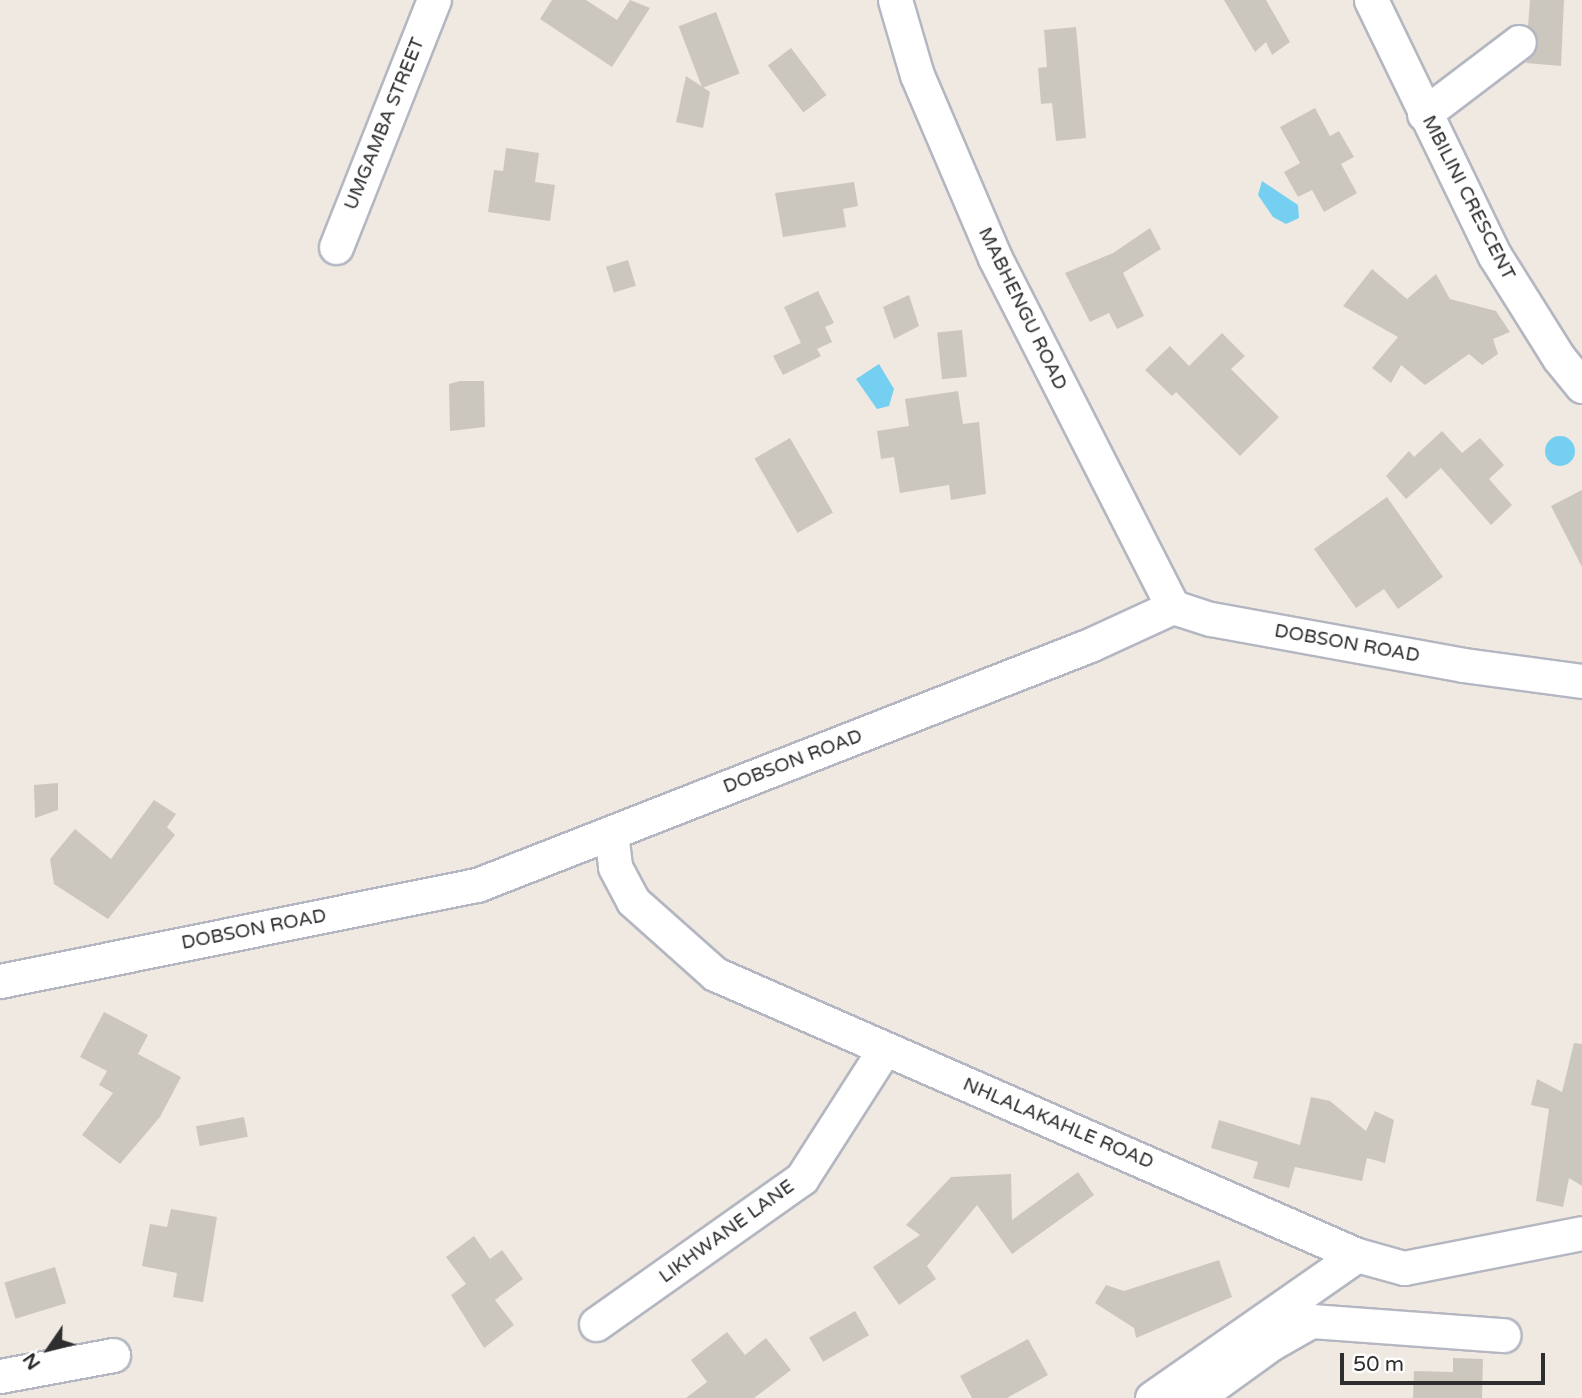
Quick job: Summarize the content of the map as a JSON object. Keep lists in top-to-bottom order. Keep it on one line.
{"streets":{"street":["UMGAMBA STREET","MBILINI CRESCENT","MABHENGU ROAD","DOBSON ROAD","NHLALAKAHLE ROAD","LIKHWANE LANE"]},"crossings":[["MABHENGU ROAD","DOBSON ROAD"],["DOBSON ROAD","NHLALAKAHLE ROAD"],["NHLALAKAHLE ROAD","LIKHWANE LANE"]],"scale_bar":"50 m","north":"bottom left"}
